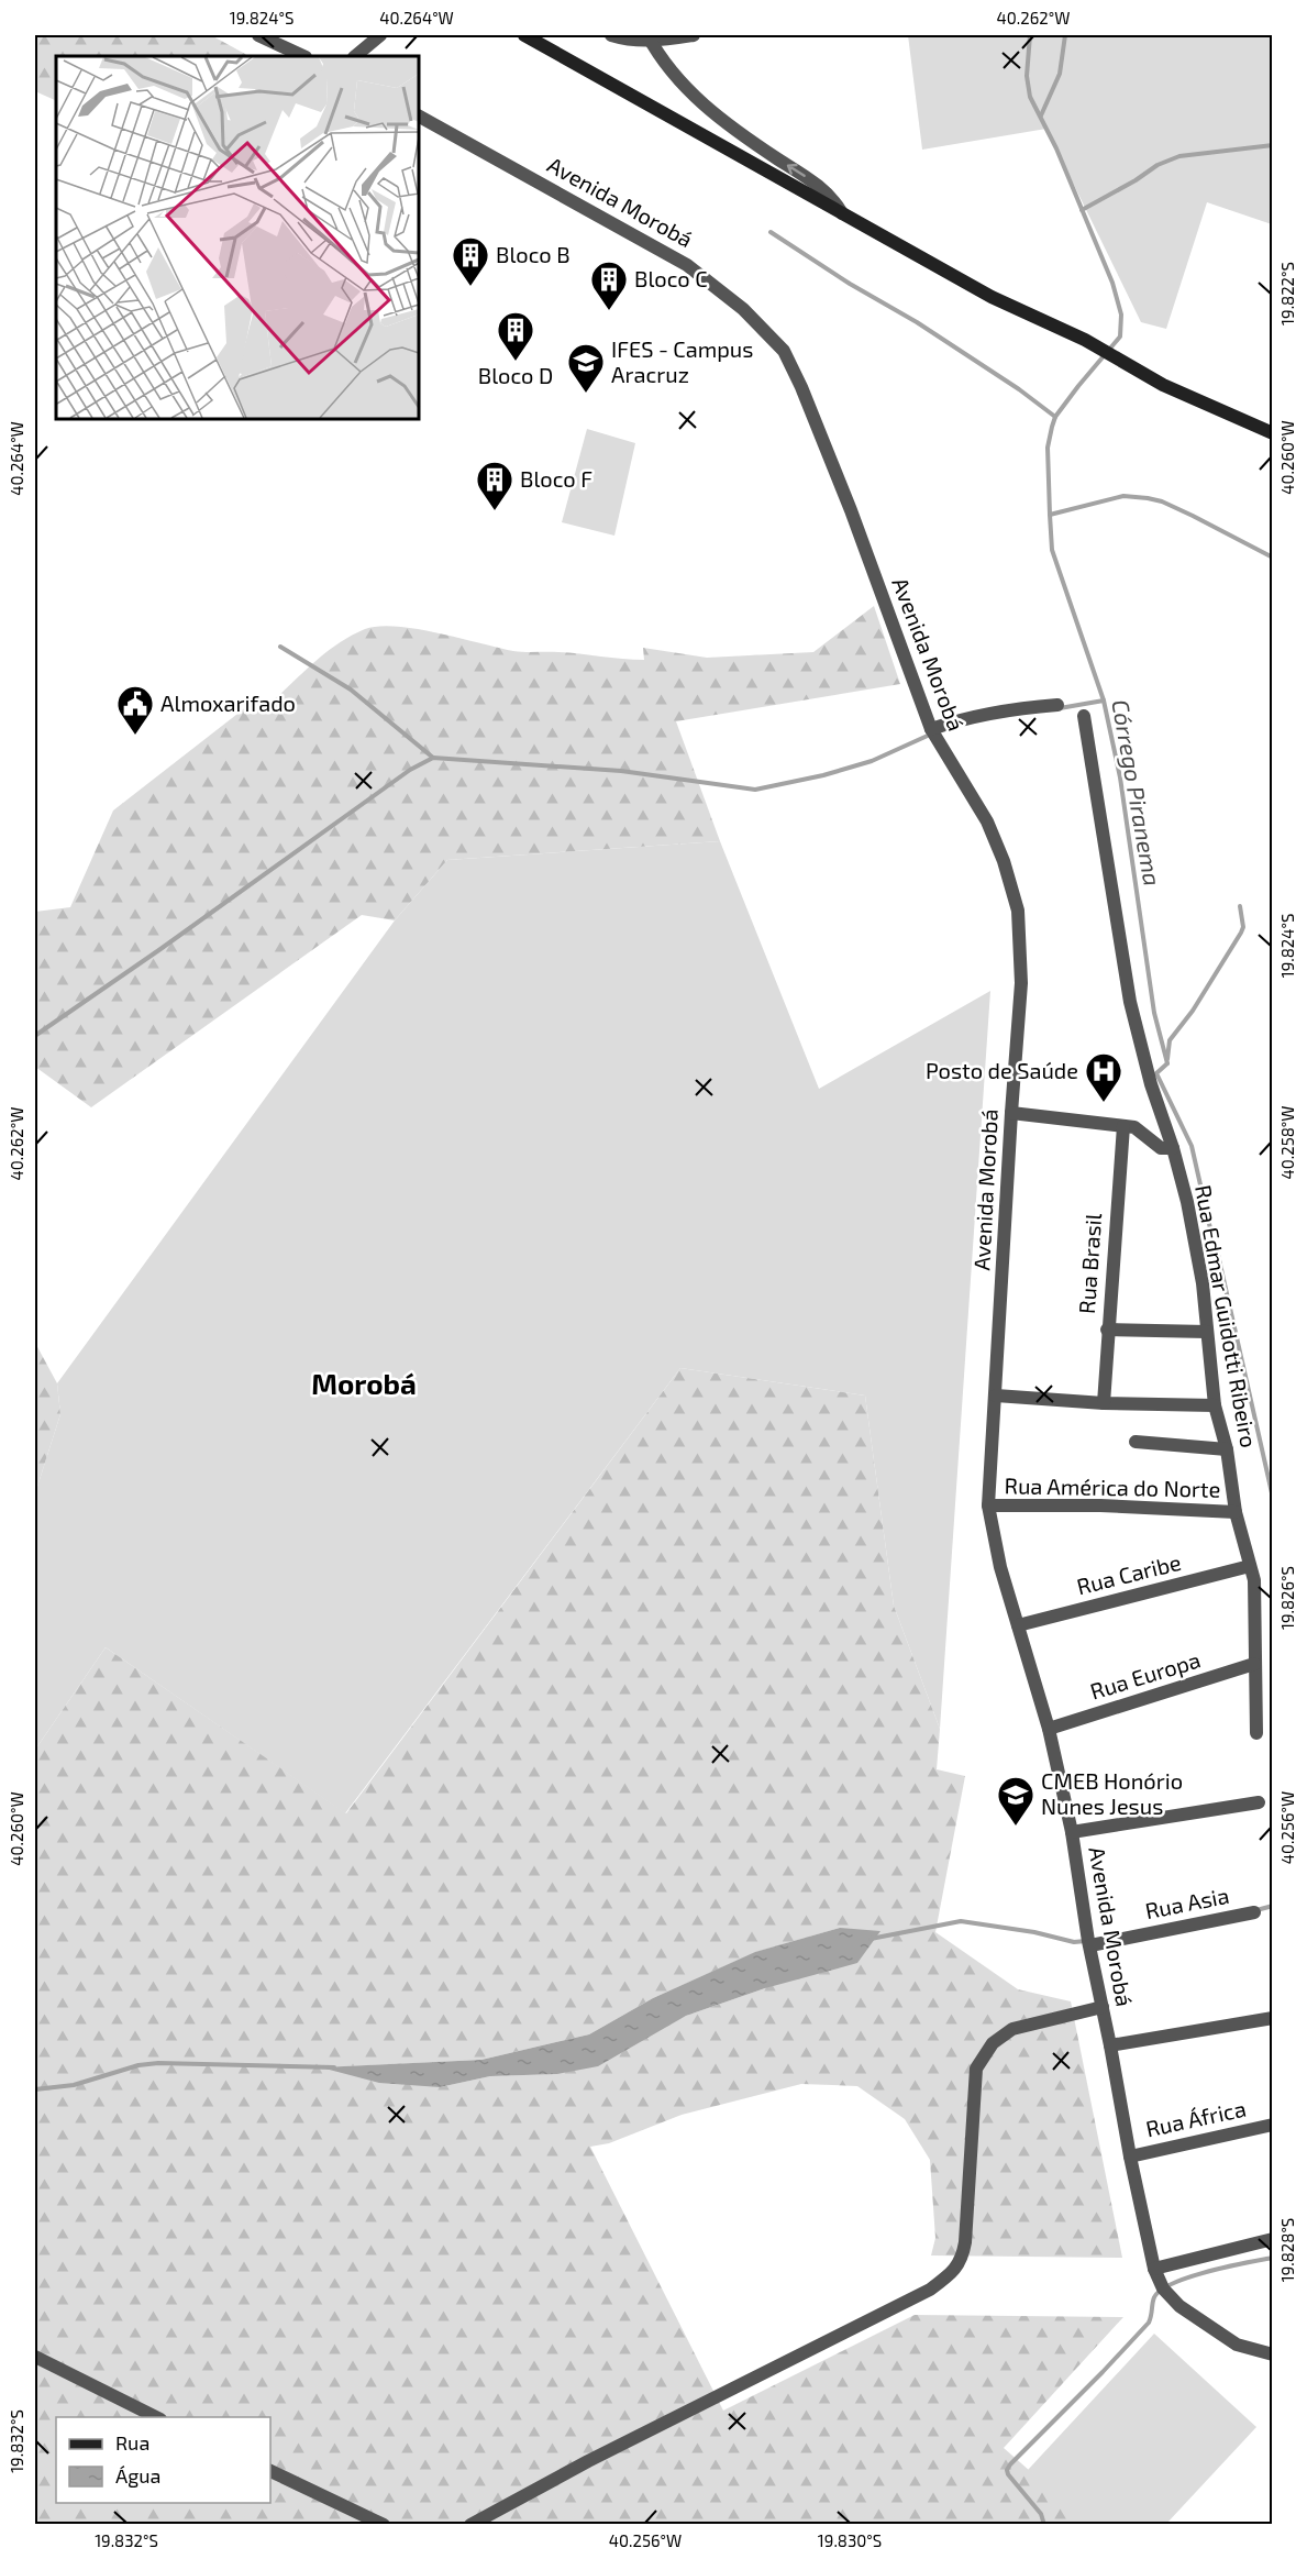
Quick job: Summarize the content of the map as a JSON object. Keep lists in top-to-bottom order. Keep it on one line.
{"streets":{"street":["Avenida Morobá","Rua Brasil","Rua Edmar Guidotti Ribeiro","Rua América do Norte","Rua Caribe","Rua Europa","Rua Asia","Rua África"]},"crossings":[["Avenida Morobá","Rua América do Norte"],["Avenida Morobá","Rua Caribe"],["Avenida Morobá","Rua Europa"],["Avenida Morobá","Rua Asia"],["Avenida Morobá","Rua África"],["Rua Edmar Guidotti Ribeiro","Rua América do Norte"],["Rua Edmar Guidotti Ribeiro","Rua Caribe"],["Rua Edmar Guidotti Ribeiro","Rua Europa"]],"districts":["Morobá"],"water":["Córrego Piranema"],"places":{"building":["Bloco B","Bloco C","Bloco D","Bloco F"],"school or university":["IFES - Campus Aracruz","CMEB Honório Nunes Jesus"],"public building":["Almoxarifado"],"hospital":["Posto de Saúde"]},"legend":["Rua","Água"],"coordinates":["19.824°S","40.264°W","40.262°W","19.822°S","40.260°W","40.258°W","19.826°S","40.256°W","19.828°S","19.832°S","19.830°S"]}
